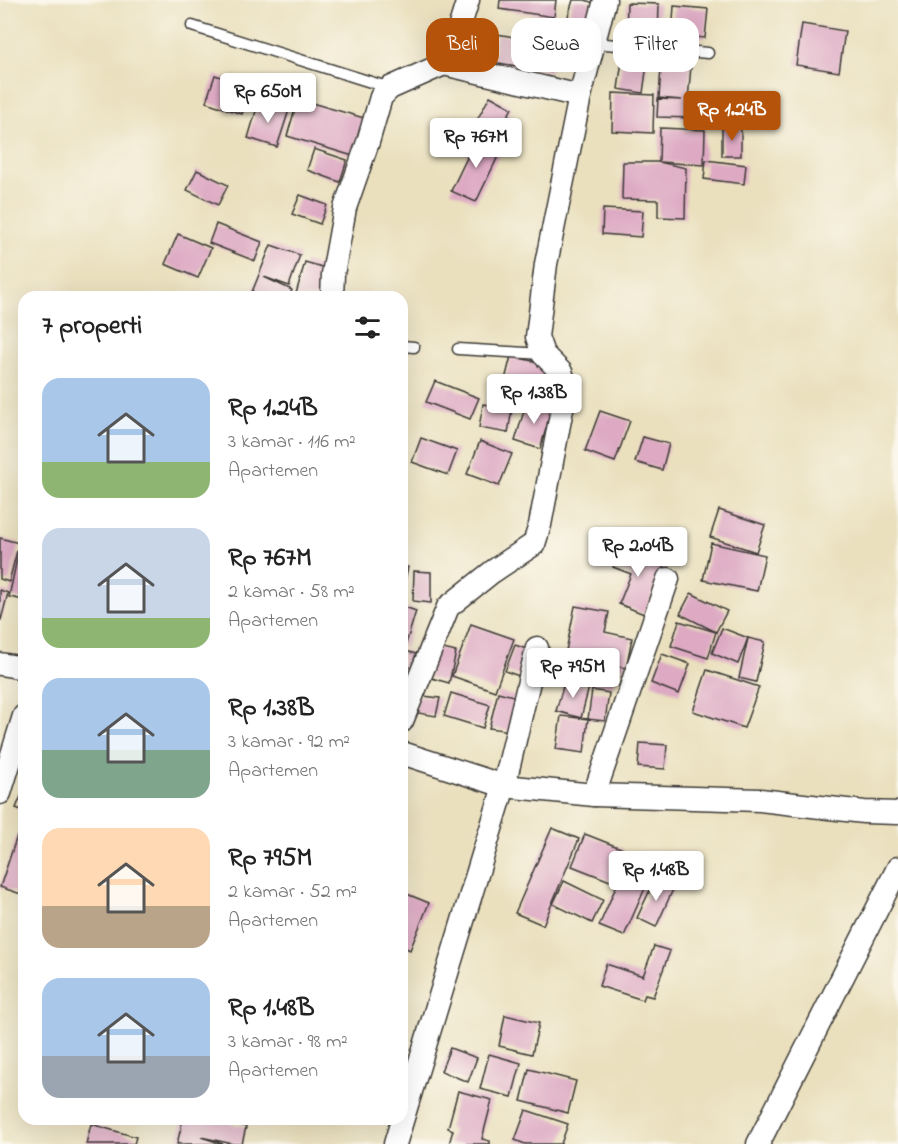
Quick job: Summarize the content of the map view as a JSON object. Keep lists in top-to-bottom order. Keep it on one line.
{"page":{"chip":["Beli","Sewa","Filter"],"price":["Rp 650M","Rp 1.24B","Rp 767M","Rp 1.38B","Rp 2.04B","Rp 795M","Rp 1.48B"],"heading":"7 properti","list":[{"name":"Rp 1.24B","note":"3 kamar · 116 m² · Apartemen"},{"name":"Rp 767M","note":"2 kamar · 58 m² · Apartemen"},{"name":"Rp 1.38B","note":"3 kamar · 92 m² · Apartemen"},{"name":"Rp 795M","note":"2 kamar · 52 m² · Apartemen"},{"name":"Rp 1.48B","note":"3 kamar · 98 m² · Apartemen"}]}}
